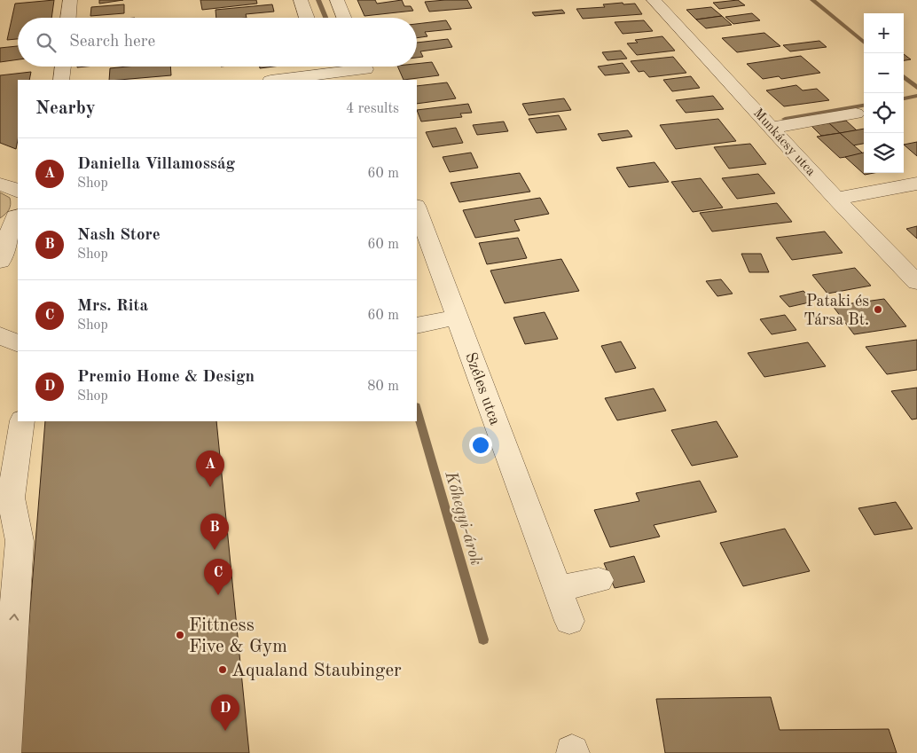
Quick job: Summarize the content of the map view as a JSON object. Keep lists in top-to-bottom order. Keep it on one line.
{"streets":{"street":["Munkácsy utca","Széles utca"]},"water":["Kőhegyi-árok"],"places":["Pataki és Társa Bt.","Fittness Five & Gym","Aqualand Staubinger"],"page":{"map_buttons":["+","−"],"search":"Search here","heading":["Nearby","4 results"],"list":[{"mark":"A","name":"Daniella Villamosság","note":"Shop","value":"60 m"},{"mark":"B","name":"Nash Store","note":"Shop","value":"60 m"},{"mark":"C","name":"Mrs. Rita","note":"Shop","value":"60 m"},{"mark":"D","name":"Premio Home & Design","note":"Shop","value":"80 m"}],"pins":["A","B","C","D"]}}
